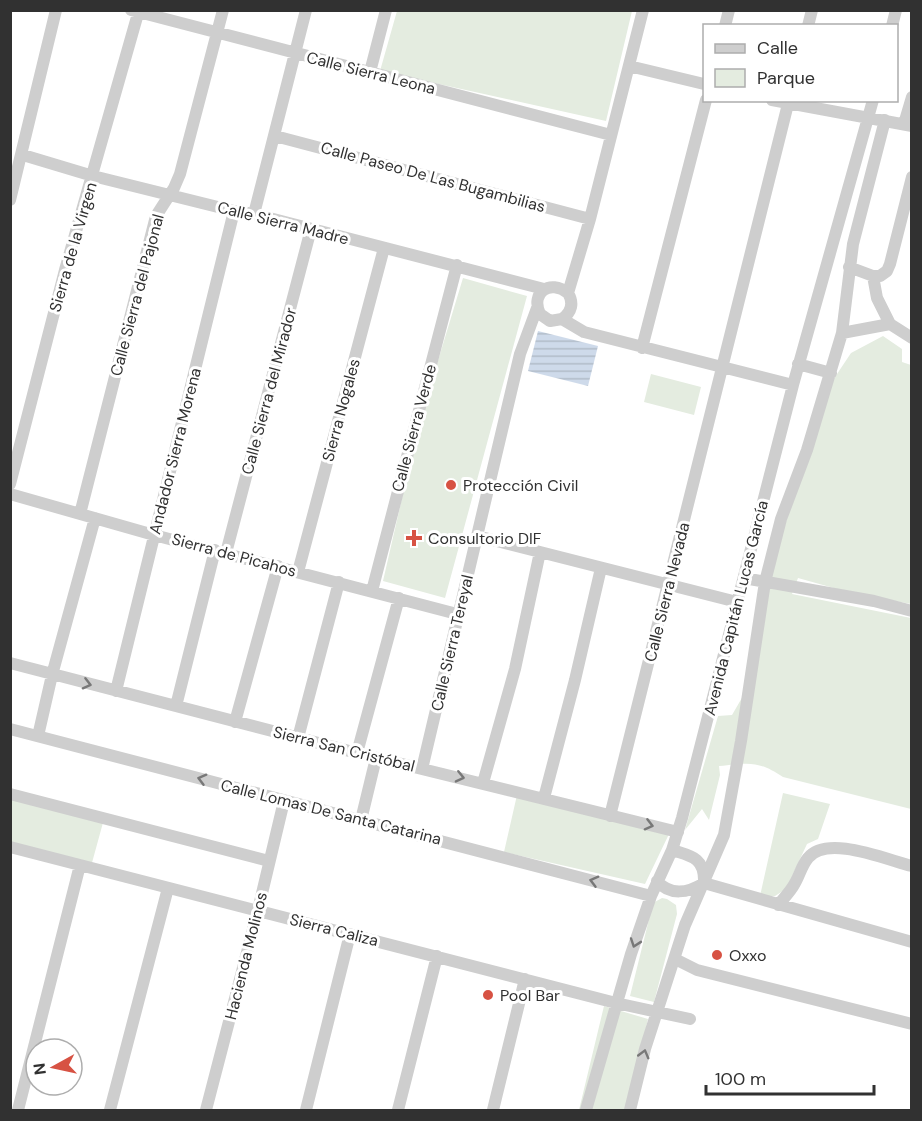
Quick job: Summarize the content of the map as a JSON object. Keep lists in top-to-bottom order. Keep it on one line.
{"streets":{"street":["Calle Sierra Leona","Calle Paseo De Las Bugambilias","Calle Sierra Madre","Sierra de la Virgen","Calle Sierra del Pajonal","Calle Sierra del Mirador","Sierra Nogales","Calle Sierra Verde","Andador Sierra Morena","Sierra de Picahos","Calle Sierra Nevada","Avenida Capitán Lucas García","Calle Sierra Tereyal","Sierra San Cristóbal","Calle Lomas De Santa Catarina","Sierra Caliza","Hacienda Molinos"]},"crossings":[["Calle Sierra Leona","Sierra de la Virgen"],["Calle Sierra Leona","Calle Sierra del Pajonal"],["Calle Sierra Madre","Sierra de la Virgen"],["Calle Sierra Madre","Calle Sierra del Pajonal"],["Calle Sierra Madre","Calle Sierra del Mirador"],["Calle Sierra Madre","Sierra Nogales"],["Calle Sierra Madre","Calle Sierra Verde"],["Calle Sierra Madre","Andador Sierra Morena"],["Calle Sierra Madre","Calle Sierra Tereyal"],["Calle Sierra del Pajonal","Sierra de Picahos"],["Calle Sierra del Mirador","Sierra de Picahos"],["Calle Sierra del Mirador","Sierra San Cristóbal"],["Sierra Nogales","Sierra de Picahos"],["Calle Sierra Verde","Sierra de Picahos"],["Andador Sierra Morena","Sierra de Picahos"],["Andador Sierra Morena","Sierra San Cristóbal"],["Sierra de Picahos","Calle Sierra Tereyal"],["Calle Sierra Nevada","Sierra San Cristóbal"],["Avenida Capitán Lucas García","Sierra San Cristóbal"],["Avenida Capitán Lucas García","Calle Lomas De Santa Catarina"],["Avenida Capitán Lucas García","Sierra Caliza"],["Calle Sierra Tereyal","Sierra San Cristóbal"],["Calle Lomas De Santa Catarina","Hacienda Molinos"],["Sierra Caliza","Hacienda Molinos"]],"places":{"other":["Protección Civil","Oxxo","Pool Bar"],"health":["Consultorio DIF"]},"legend":["Calle","Parque"],"scale_bar":"100 m","north":"left"}
